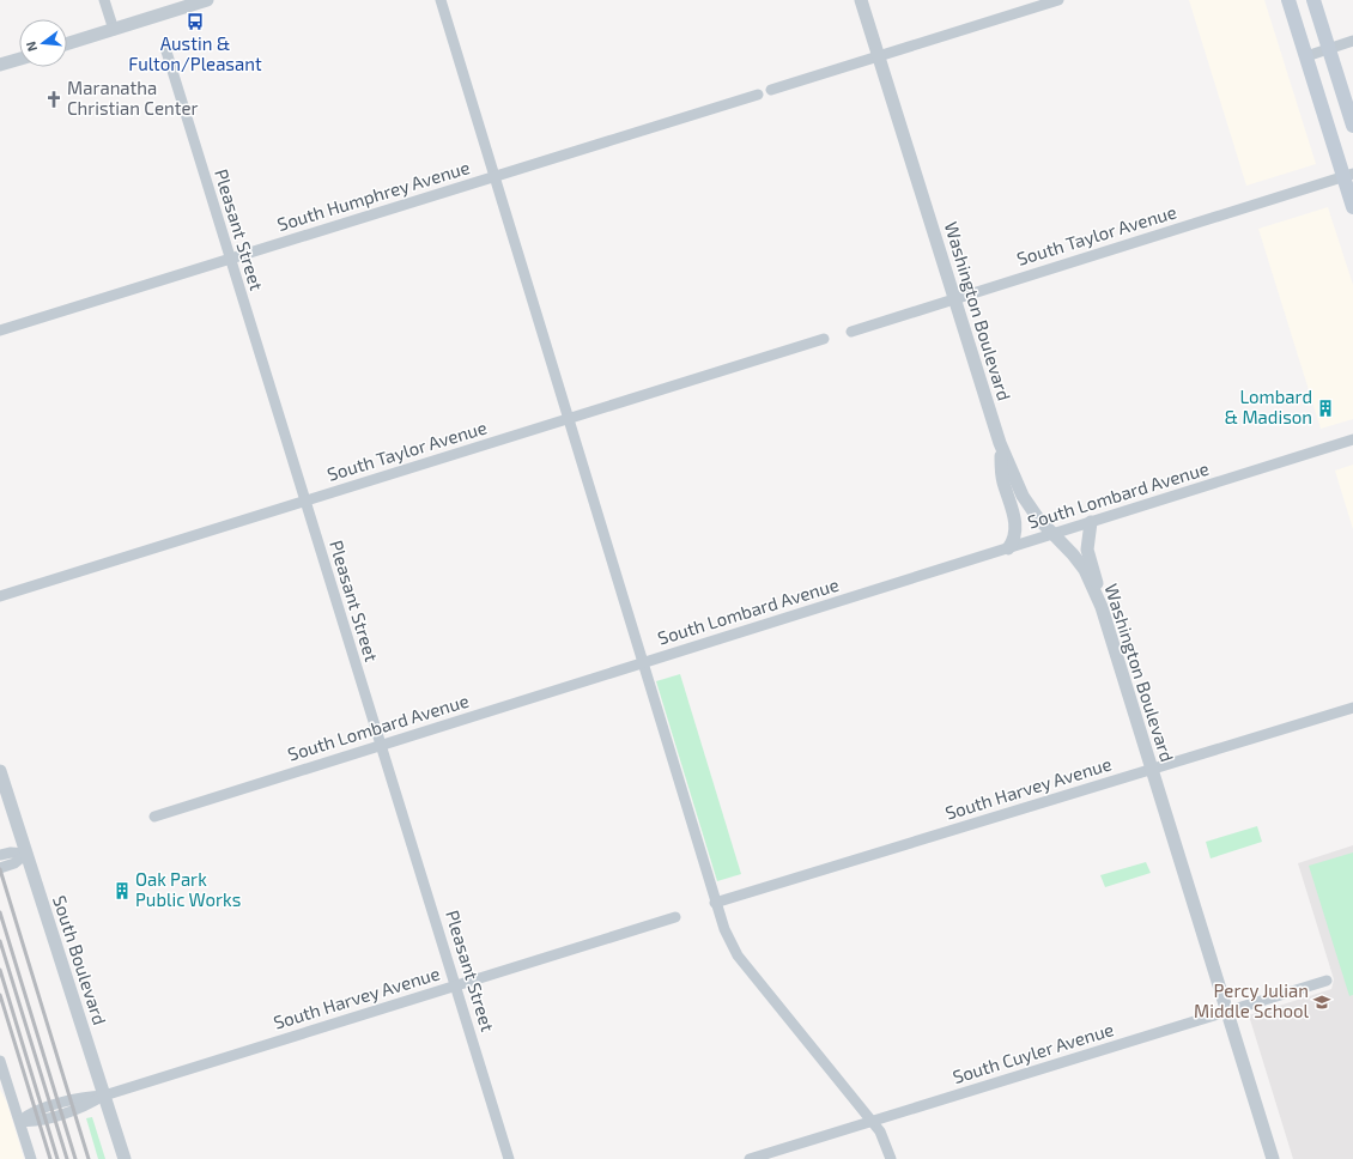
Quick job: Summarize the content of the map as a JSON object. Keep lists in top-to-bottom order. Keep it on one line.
{"streets":{"street":["South Humphrey Avenue","Pleasant Street","South Taylor Avenue","Washington Boulevard","South Lombard Avenue","South Harvey Avenue","South Boulevard","South Cuyler Avenue"]},"crossings":[["South Humphrey Avenue","Pleasant Street"],["Pleasant Street","South Taylor Avenue"],["Pleasant Street","South Lombard Avenue"],["Pleasant Street","South Harvey Avenue"],["South Taylor Avenue","Washington Boulevard"],["Washington Boulevard","South Lombard Avenue"],["Washington Boulevard","South Harvey Avenue"],["Washington Boulevard","South Cuyler Avenue"],["South Harvey Avenue","South Boulevard"]],"places":{"bus stop":["Austin & Fulton/Pleasant"],"church":["Maranatha Christian Center"],"building":["Lombard & Madison","Oak Park Public Works"],"school or university":["Percy Julian Middle School"]},"north":"left"}
